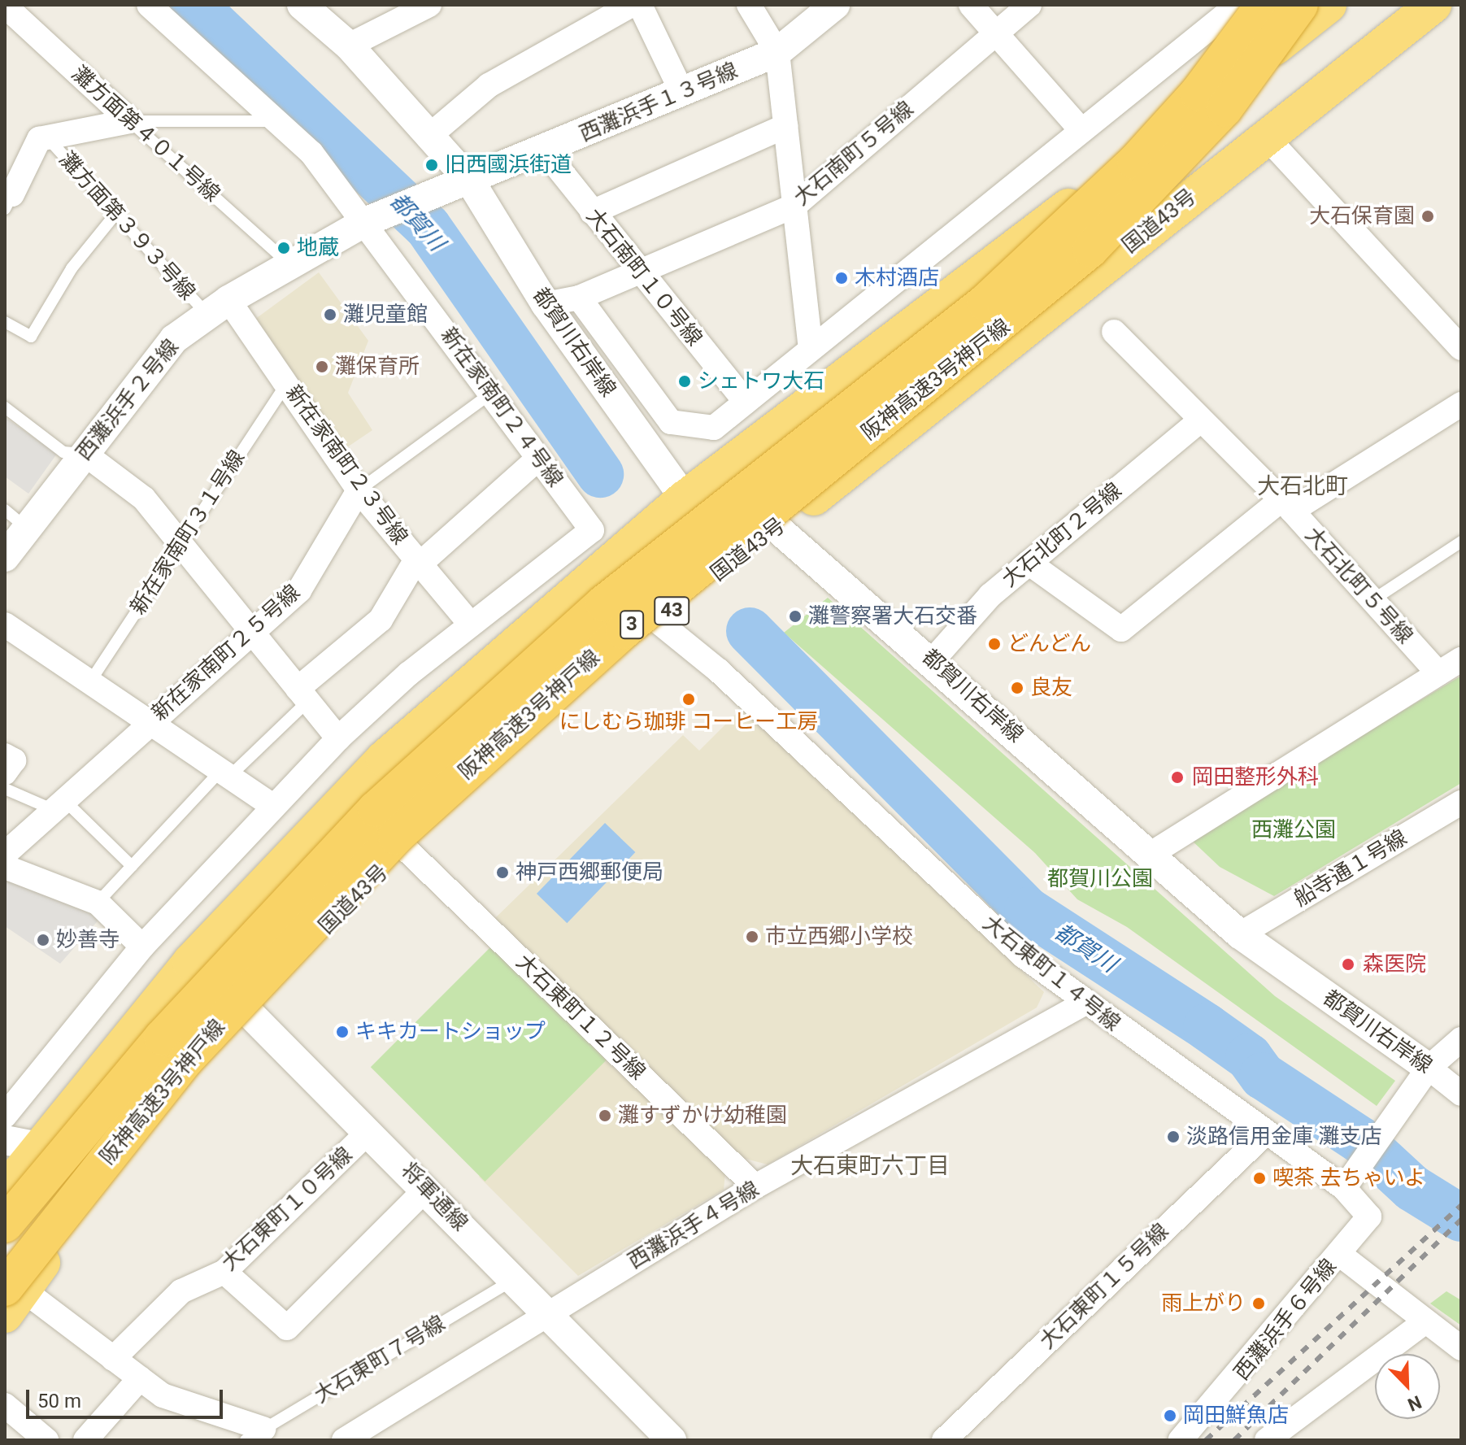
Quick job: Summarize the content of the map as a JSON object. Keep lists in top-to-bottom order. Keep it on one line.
{"streets":{"highway":["国道43号","阪神高速3号神戸線","43","3"],"street":["西灘浜手１３号線","灘方面第４０１号線","大石南町５号線","大石南町１０号線","都賀川右岸線","西灘浜手２号線","新在家南町２４号線","新在家南町２３号線","大石北町２号線","大石北町５号線","新在家南町２５号線","船寺通１号線","大石東町１４号線","大石東町１２号線","将軍通線","大石東町１０号線","西灘浜手４号線","大石東町１５号線","西灘浜手６号線"],"lane":["灘方面第３９３号線","新在家南町３１号線","大石東町７号線"]},"crossings":[["西灘浜手１３号線","大石南町１０号線"],["西灘浜手１３号線","都賀川右岸線"],["西灘浜手１３号線","西灘浜手２号線"],["西灘浜手１３号線","新在家南町２４号線"],["灘方面第４０１号線","西灘浜手２号線"],["大石南町５号線","大石南町１０号線"],["大石南町５号線","都賀川右岸線"],["国道43号","都賀川右岸線"],["国道43号","阪神高速3号神戸線"],["国道43号","大石東町１４号線"],["国道43号","大石東町１２号線"],["国道43号","将軍通線"],["灘方面第３９３号線","西灘浜手２号線"],["灘方面第３９３号線","新在家南町２３号線"],["都賀川右岸線","大石北町２号線"],["都賀川右岸線","船寺通１号線"],["西灘浜手２号線","新在家南町２４号線"],["西灘浜手２号線","新在家南町２３号線"],["新在家南町２４号線","新在家南町２３号線"],["新在家南町２４号線","新在家南町２５号線"],["新在家南町２３号線","新在家南町３１号線"],["新在家南町２３号線","新在家南町２５号線"],["大石北町２号線","大石北町５号線"],["大石東町１４号線","西灘浜手４号線"],["大石東町１４号線","大石東町１５号線"],["大石東町１４号線","西灘浜手６号線"],["大石東町１２号線","西灘浜手４号線"],["将軍通線","大石東町１０号線"],["将軍通線","西灘浜手４号線"],["将軍通線","大石東町７号線"]],"districts":["大石北町","大石東町六丁目"],"water":["都賀川"],"parks":["西灘公園","都賀川公園"],"places":["旧西國浜街道","大石保育園","地蔵","木村酒店","灘児童館","灘保育所","シェトワ大石","灘警察署大石交番","どんどん","良友","にしむら珈琲 コーヒー工房","岡田整形外科","神戸西郷郵便局","市立西郷小学校","妙善寺","森医院","キキカートショップ","灘すずかけ幼稚園","淡路信用金庫 灘支店","喫茶 去ちゃいよ","雨上がり","岡田鮮魚店"],"scale_bar":"50 m","north":"bottom right"}
